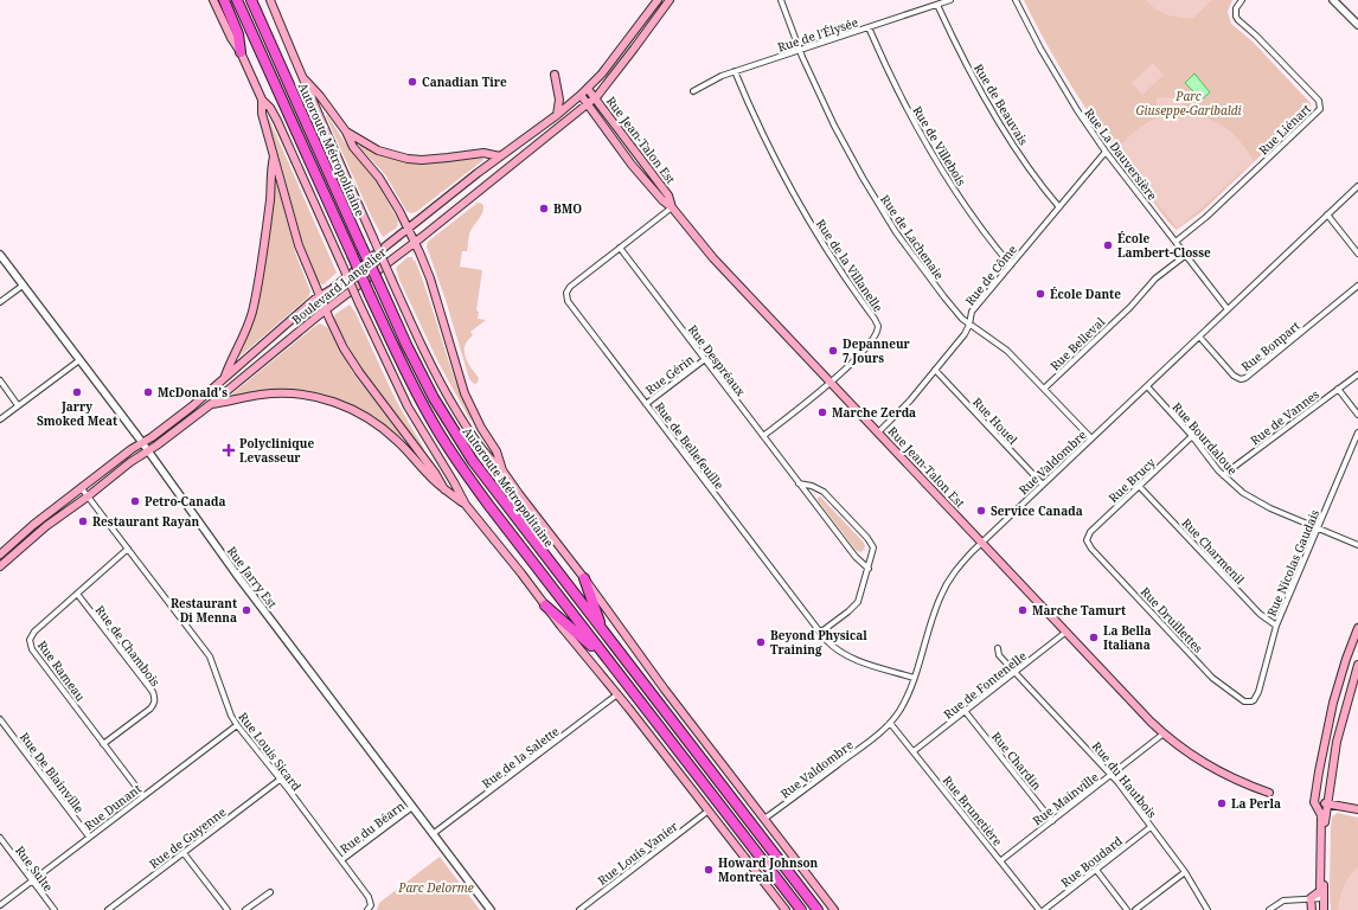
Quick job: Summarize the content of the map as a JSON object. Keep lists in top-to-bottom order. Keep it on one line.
{"streets":{"highway":["Autoroute Métropolitaine"],"main road":["Rue Jean-Talon Est","Boulevard Langelier"],"street":["Rue de l'Élysée","Rue de Beauvais","Rue Liénart","Rue de Villebois","Rue La Dauversière","Rue de Lachenaie","Rue de la Villanelle","Rue de Côme","Rue Belleval","Rue Bonpart","Rue Despréaux","Rue Gérin","Rue de Vannes","Rue Houel","Rue Bourdaloue","Rue de Bellefeuille","Rue Valdombre","Rue Brucy","Rue Charmenil","Rue Nicolas Gaudais","Rue Jarry Est","Rue Druillettes","Rue de Chambois","Rue Rameau","Rue de Fontenelle","Rue Louis Sicard","Rue de la Salette","Rue Chardin","Rue De Blainville","Rue du Hautbois","Rue Mainville","Rue Dunant","Rue Brunetière","Rue du Béarn","Rue de Guyenne","Rue Louis Vanier","Rue Boudard","Rue Sulte"]},"crossings":[["Rue de l'Élysée","Rue de Beauvais"],["Rue de l'Élysée","Rue de Villebois"],["Rue de l'Élysée","Rue de Lachenaie"],["Rue de l'Élysée","Rue de la Villanelle"],["Rue de Beauvais","Rue de Côme"],["Rue Liénart","Rue La Dauversière"],["Rue Jean-Talon Est","Rue de la Villanelle"],["Rue Jean-Talon Est","Rue de Côme"],["Rue Jean-Talon Est","Boulevard Langelier"],["Rue Jean-Talon Est","Rue de Bellefeuille"],["Rue Jean-Talon Est","Rue Valdombre"],["Rue Jean-Talon Est","Rue de Fontenelle"],["Rue Jean-Talon Est","Rue Mainville"],["Rue de Villebois","Rue de Côme"],["Rue La Dauversière","Rue de Côme"],["Rue La Dauversière","Rue Belleval"],["Rue La Dauversière","Rue Valdombre"],["Rue de Lachenaie","Rue de Côme"],["Rue de Lachenaie","Rue Belleval"],["Rue de Lachenaie","Rue Valdombre"],["Rue de la Villanelle","Rue Despréaux"],["Rue de Côme","Rue Houel"],["Boulevard Langelier","Rue Jarry Est"],["Boulevard Langelier","Rue Louis Sicard"],["Rue Bonpart","Rue Valdombre"],["Rue Despréaux","Rue Gérin"],["Rue Despréaux","Rue de Bellefeuille"],["Rue Gérin","Rue de Bellefeuille"],["Rue de Vannes","Rue Bourdaloue"],["Rue Houel","Rue Valdombre"],["Rue Bourdaloue","Rue Valdombre"],["Rue Bourdaloue","Rue Brucy"],["Rue Bourdaloue","Rue Nicolas Gaudais"],["Rue de Bellefeuille","Rue Valdombre"],["Rue Valdombre","Rue Brunetière"],["Rue Brucy","Rue Charmenil"],["Rue Brucy","Rue Druillettes"],["Rue Charmenil","Rue Nicolas Gaudais"],["Rue Nicolas Gaudais","Rue Druillettes"],["Rue Jarry Est","Rue de la Salette"],["Rue Jarry Est","Rue du Béarn"],["Rue de Chambois","Rue Rameau"],["Rue Rameau","Rue Louis Sicard"],["Rue Rameau","Rue Dunant"],["Rue de Fontenelle","Rue Chardin"],["Rue de Fontenelle","Rue du Hautbois"],["Rue de Fontenelle","Rue Brunetière"],["Rue Louis Sicard","Rue Dunant"],["Rue Louis Sicard","Rue du Béarn"],["Rue Louis Sicard","Rue de Guyenne"],["Rue Chardin","Rue Mainville"],["Rue De Blainville","Rue Dunant"],["Rue du Hautbois","Rue Mainville"],["Rue du Hautbois","Rue Boudard"],["Rue Mainville","Rue Brunetière"],["Rue Dunant","Rue Sulte"]],"parks":["Parc Giuseppe-Garibaldi","Parc Delorme"],"places":{"other":["Canadian Tire","BMO","École Lambert-Closse","École Dante","Depanneur 7 Jours","Jarry Smoked Meat","McDonald's","Marche Zerda","Petro-Canada","Service Canada","Restaurant Rayan","Restaurant Di Menna","Marche Tamurt","La Bella Italiana","Beyond Physical Training","La Perla","Howard Johnson Montreal"],"health":["Polyclinique Levasseur"]}}
